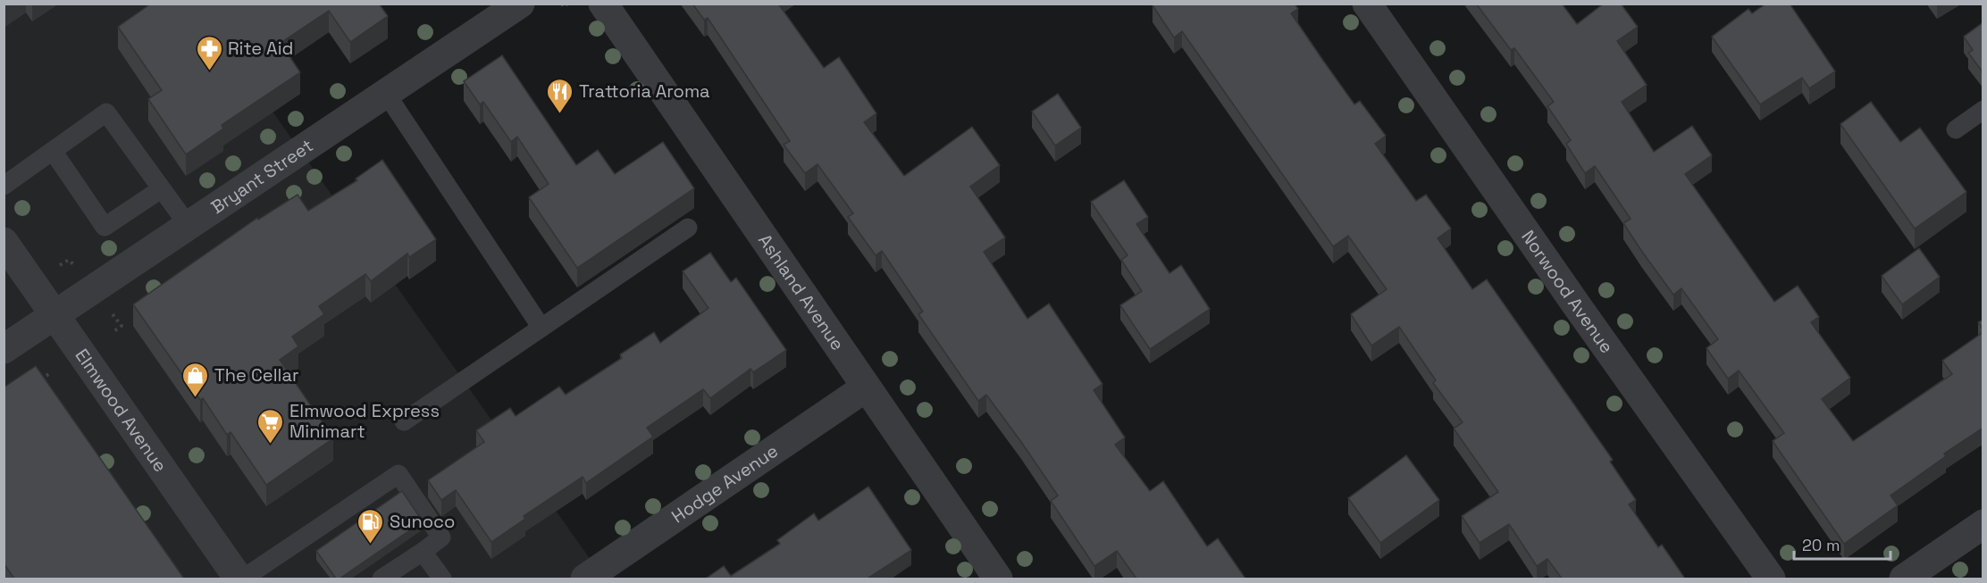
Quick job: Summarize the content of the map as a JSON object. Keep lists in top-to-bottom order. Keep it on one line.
{"streets":{"street":["Bryant Street","Ashland Avenue","Norwood Avenue","Elmwood Avenue","Hodge Avenue"]},"crossings":[["Bryant Street","Elmwood Avenue"],["Ashland Avenue","Hodge Avenue"]],"places":{"pharmacy":["Rite Aid"],"restaurant":["Trattoria Aroma"],"shop":["The Cellar"],"supermarket":["Elmwood Express Minimart"],"fuel station":["Sunoco"]},"scale_bar":"20 m"}
